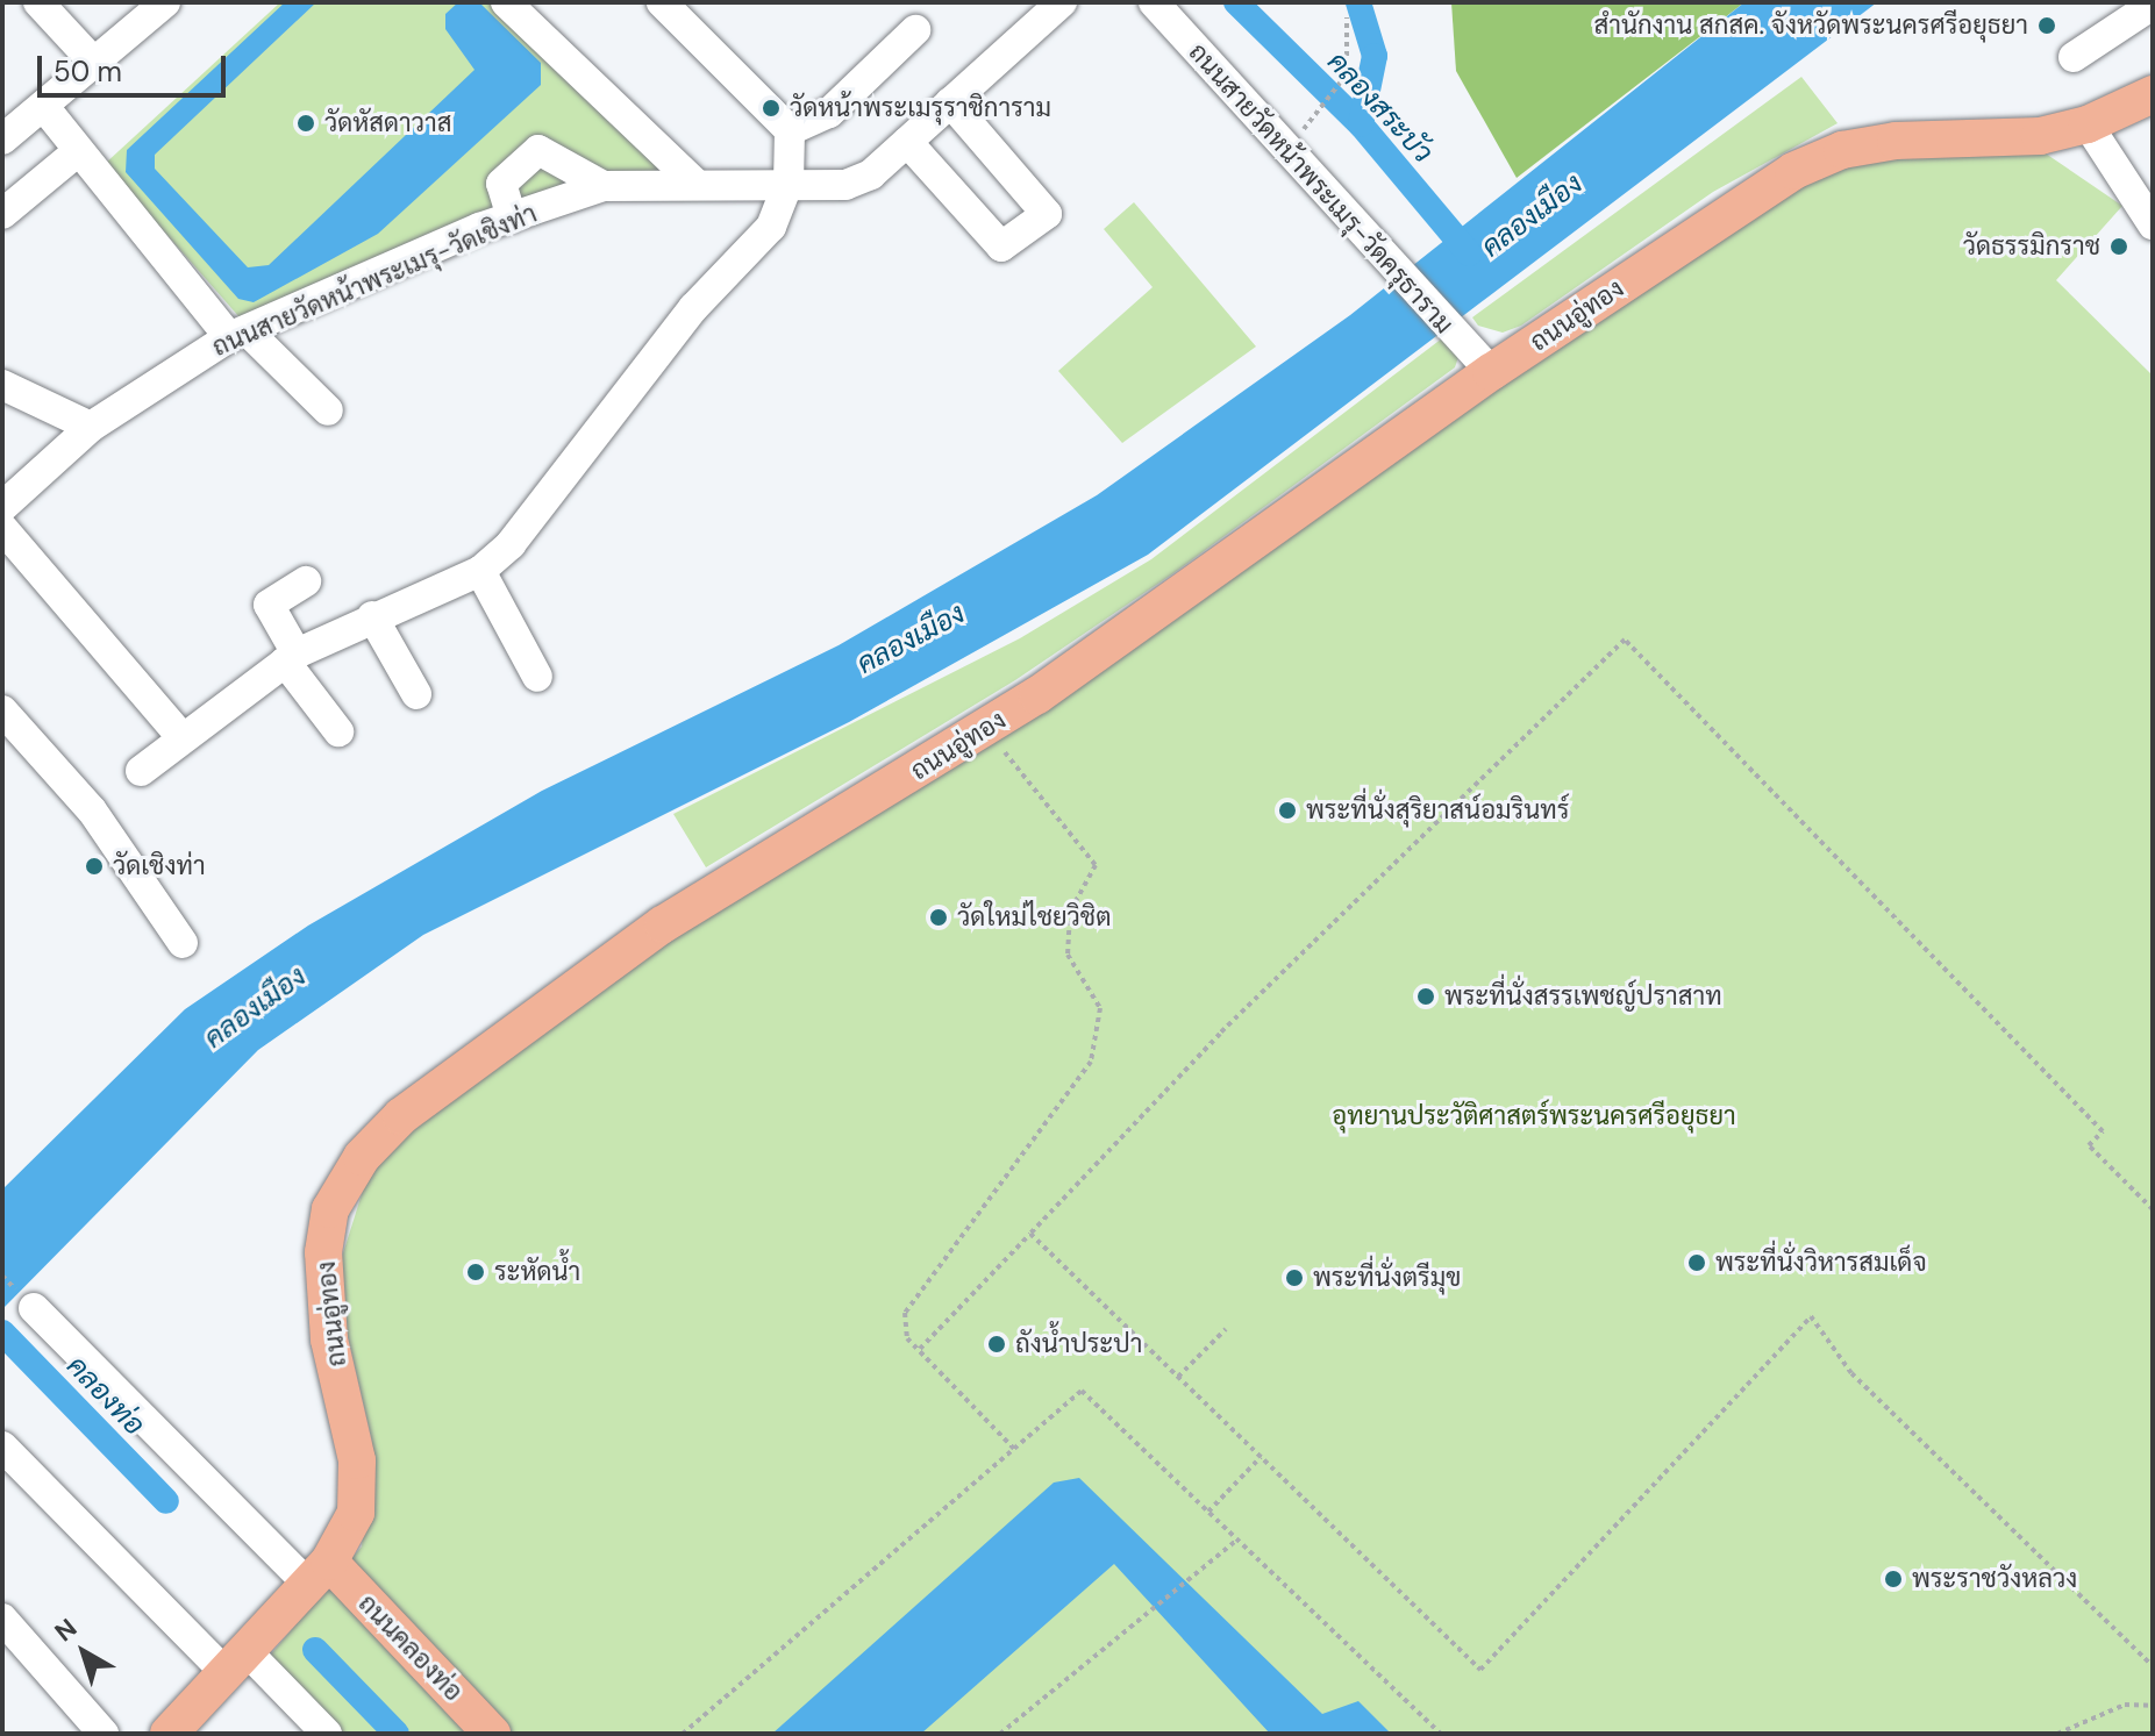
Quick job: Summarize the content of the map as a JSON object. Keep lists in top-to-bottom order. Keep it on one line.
{"streets":{"main road":["ถนนอู่ทอง","ถนนคลองท่อ"],"street":["ถนนสายวัดหน้าพระเมรุ-วัดครุธาราม","ถนนสายวัดหน้าพระเมรุ-วัดเชิงท่า"]},"crossings":[["ถนนสายวัดหน้าพระเมรุ-วัดครุธาราม","ถนนอู่ทอง"],["ถนนอู่ทอง","ถนนคลองท่อ"]],"water":["คลองสระบัว","คลองเมือง","คลองท่อ"],"parks":["อุทยานประวัติศาสตร์พระนครศรีอยุธยา"],"places":["สำนักงาน สกสค. จังหวัดพระนครศรีอยุธยา","วัดหน้าพระเมรุราชิการาม","วัดหัสดาวาส","วัดธรรมิกราช","พระที่นั่งสุริยาสน์อมรินทร์","วัดเชิงท่า","วัดใหม่ไชยวิชิต","พระที่นั่งสรรเพชญ์ปราสาท","พระที่นั่งวิหารสมเด็จ","ระหัดน้ำ","พระที่นั่งตรีมุข","ถังน้ำประปา","พระราชวังหลวง"],"scale_bar":"50 m","north":"top left"}
